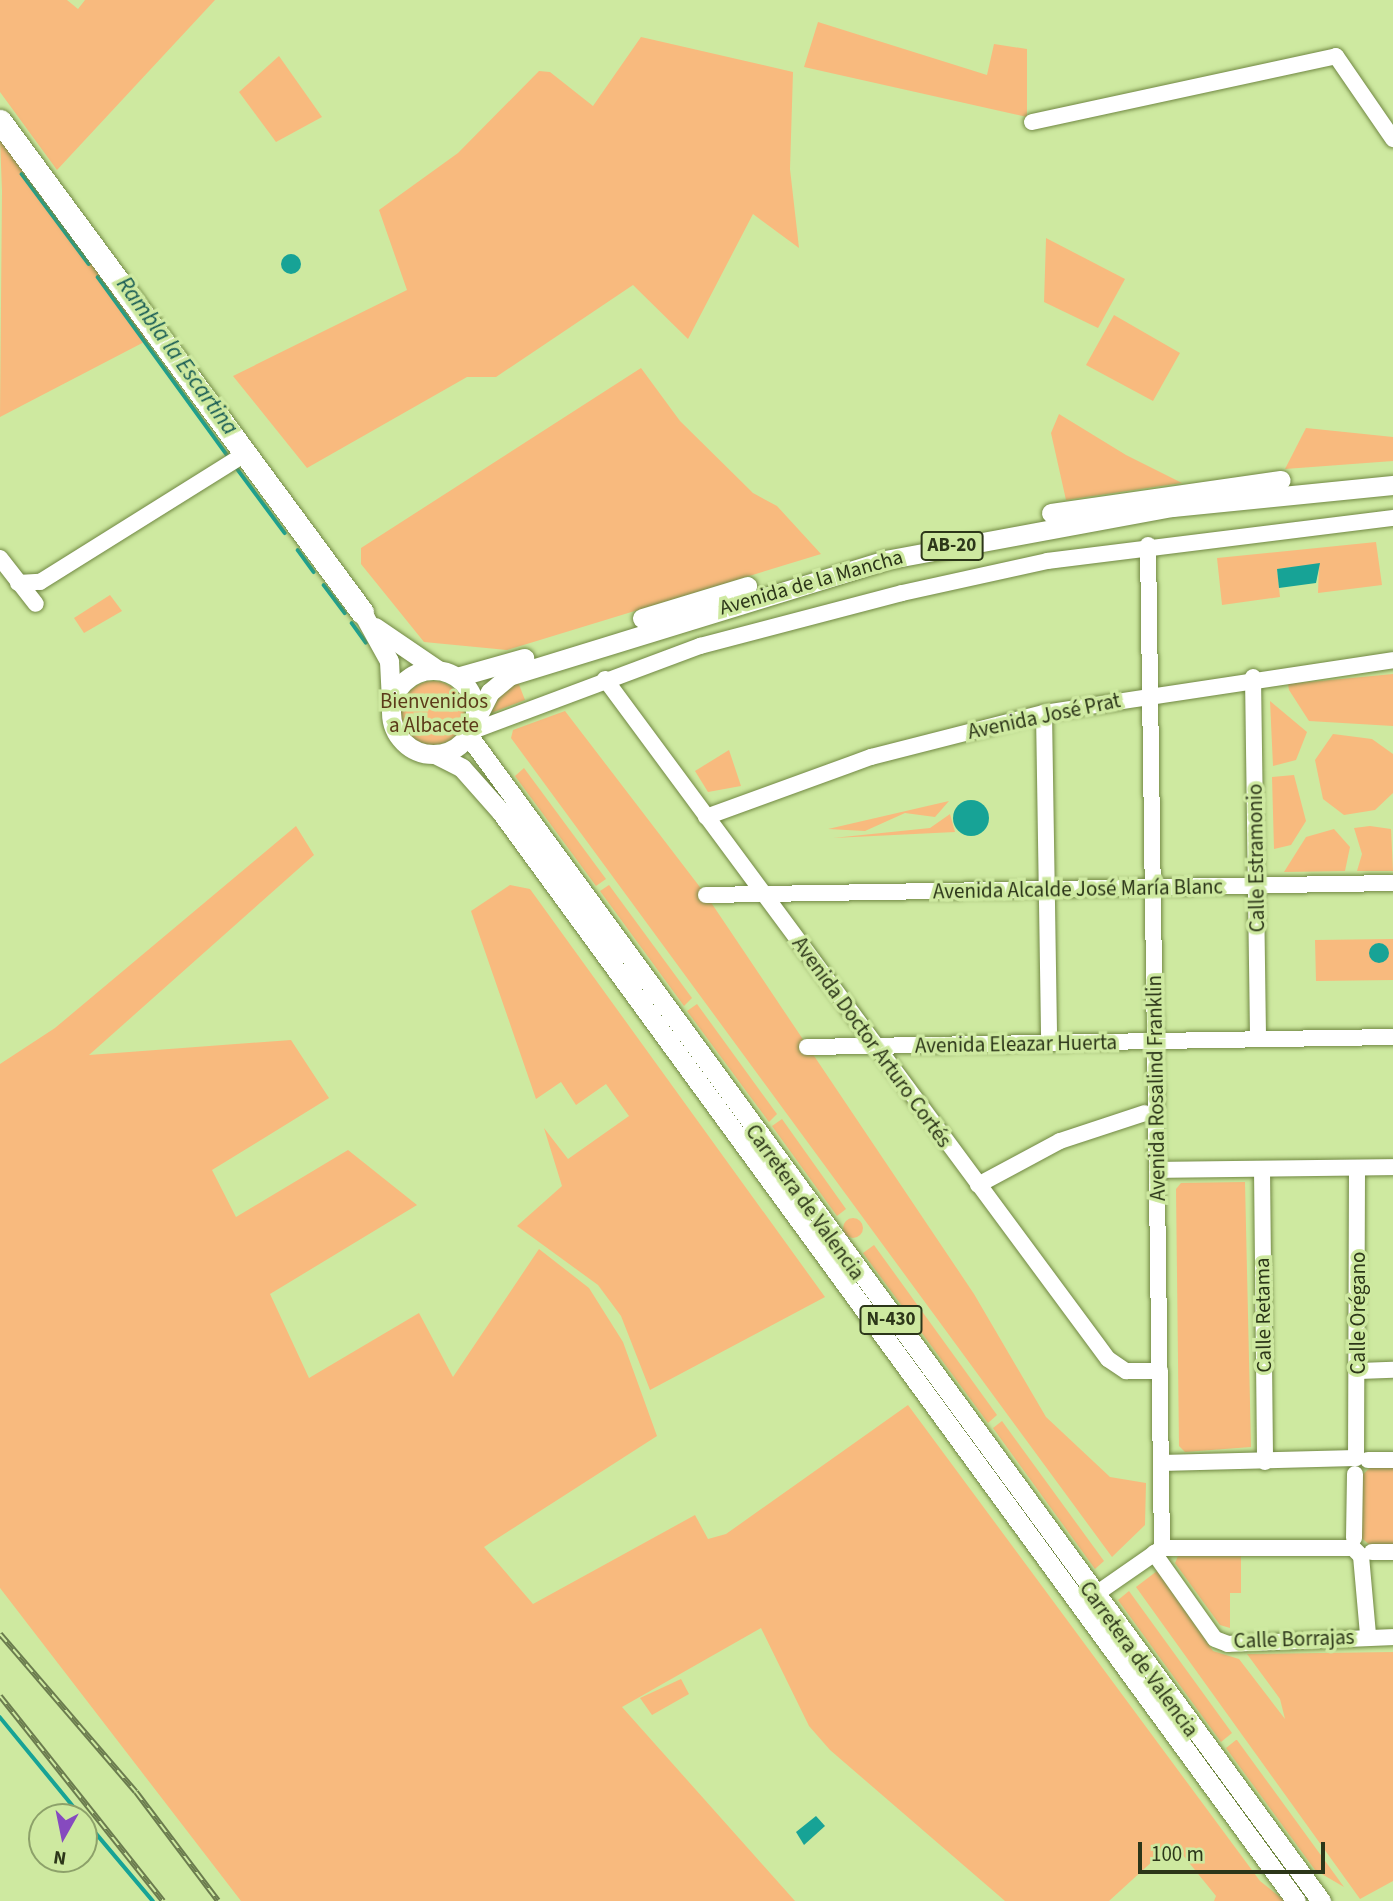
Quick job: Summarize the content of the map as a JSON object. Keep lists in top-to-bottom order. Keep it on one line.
{"streets":{"main road":["AB-20","Avenida de la Mancha","Carretera de Valencia","N-430"],"street":["Avenida José Prat","Calle Estramonio","Avenida Alcalde José María Blanc","Avenida Doctor Arturo Cortés","Avenida Eleazar Huerta","Avenida Rosalind Franklin","Calle Orégano","Calle Retama","Calle Borrajas"]},"crossings":[["Avenida de la Mancha","Avenida Doctor Arturo Cortés"],["Avenida de la Mancha","Avenida Rosalind Franklin"],["Avenida de la Mancha","Carretera de Valencia"],["Avenida José Prat","Calle Estramonio"],["Avenida José Prat","Avenida Doctor Arturo Cortés"],["Avenida José Prat","Avenida Rosalind Franklin"],["Calle Estramonio","Avenida Alcalde José María Blanc"],["Calle Estramonio","Avenida Eleazar Huerta"],["Avenida Alcalde José María Blanc","Avenida Doctor Arturo Cortés"],["Avenida Alcalde José María Blanc","Avenida Rosalind Franklin"],["Avenida Doctor Arturo Cortés","Avenida Eleazar Huerta"],["Avenida Doctor Arturo Cortés","Avenida Rosalind Franklin"],["Avenida Eleazar Huerta","Avenida Rosalind Franklin"],["Avenida Rosalind Franklin","Calle Borrajas"]],"water":["Rambla la Escartina"],"parks":["Bienvenidos a Albacete"],"scale_bar":"100 m","north":"bottom"}
